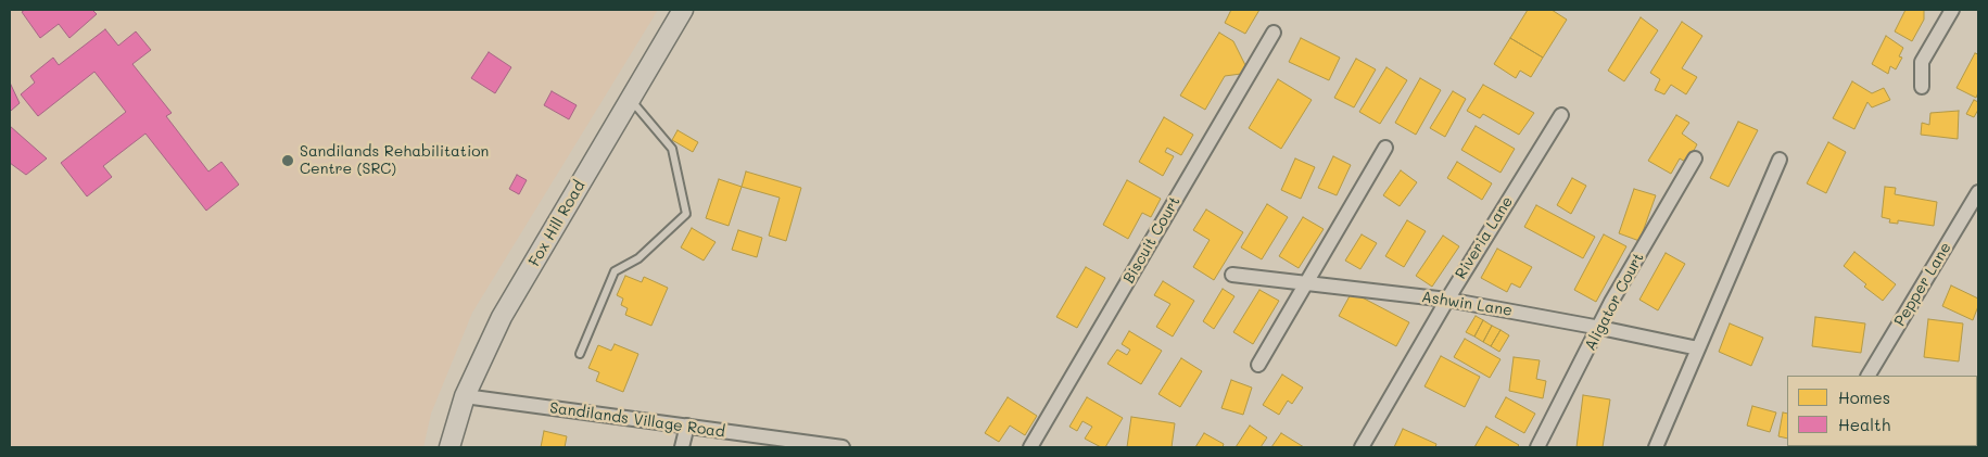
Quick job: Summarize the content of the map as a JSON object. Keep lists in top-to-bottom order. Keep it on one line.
{"streets":{"main road":["Fox Hill Road"],"street":["Riveria Lane","Biscuit Court","Pepper Lane","Aligator Court","Ashwin Lane","Sandilands Village Road"]},"crossings":[["Fox Hill Road","Sandilands Village Road"],["Riveria Lane","Ashwin Lane"],["Aligator Court","Ashwin Lane"]],"places":["Sandilands Rehabilitation Centre (SRC)"],"legend":["Homes","Health"]}
